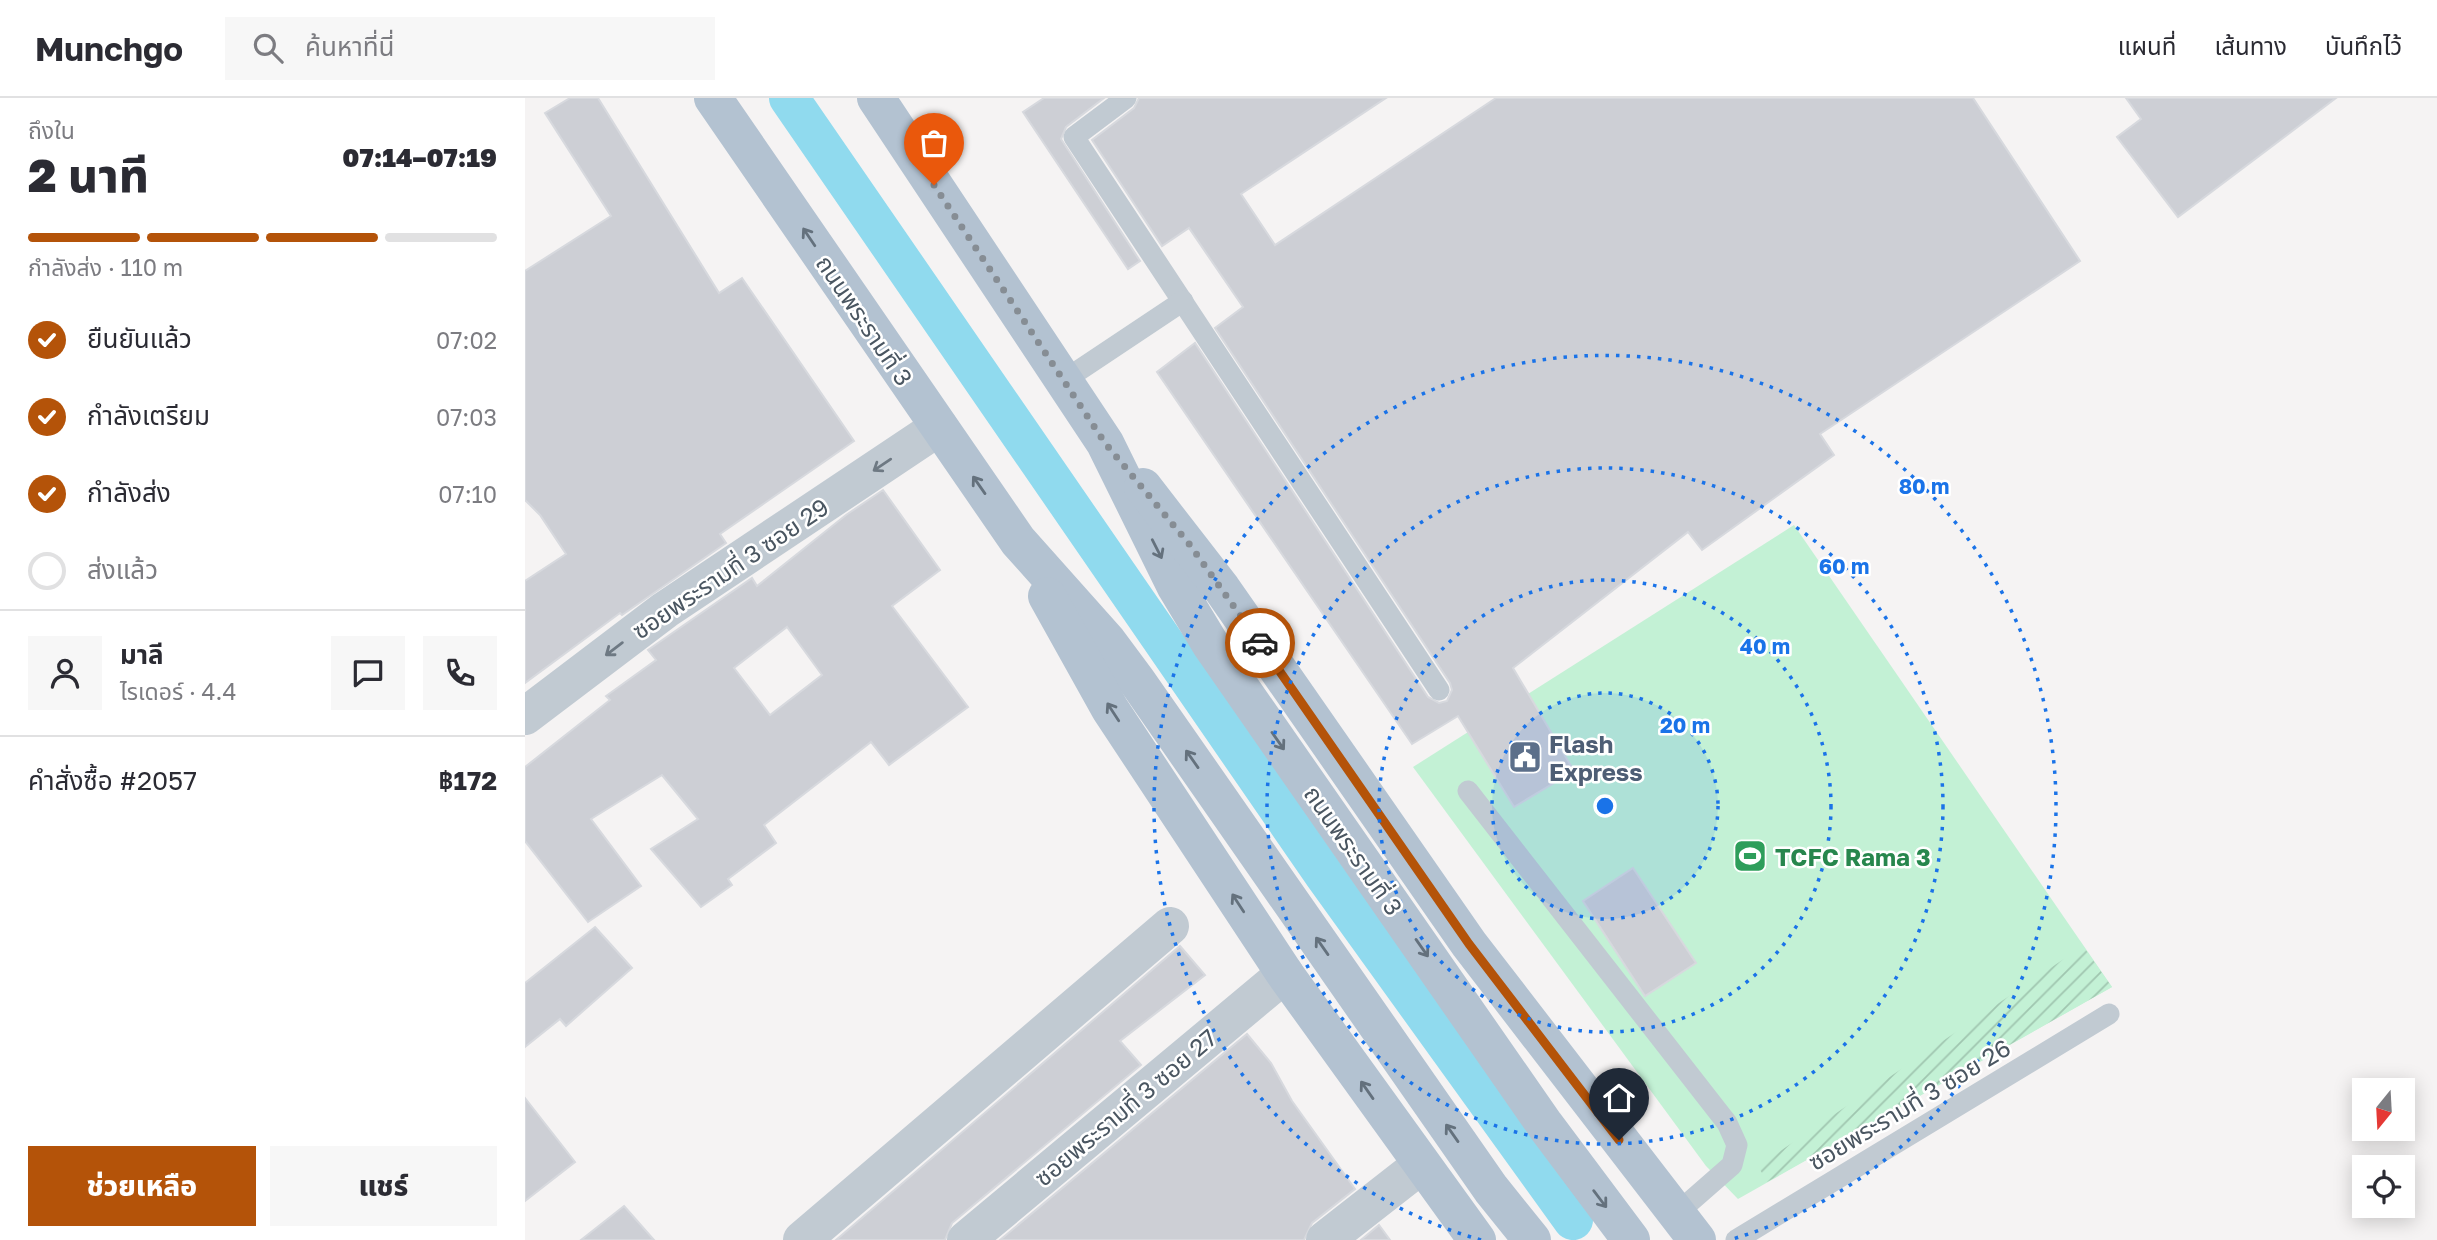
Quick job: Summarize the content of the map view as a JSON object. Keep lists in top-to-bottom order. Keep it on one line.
{"streets":{"main road":["ถนนพระรามที่ 3"],"street":["ซอยพระรามที่ 3 ซอย 29","ซอยพระรามที่ 3 ซอย 27"],"lane":["ซอยพระรามที่ 3 ซอย 26"]},"crossings":[["ถนนพระรามที่ 3","ซอยพระรามที่ 3 ซอย 29"],["ถนนพระรามที่ 3","ซอยพระรามที่ 3 ซอย 27"]],"one_way":["ซอยพระรามที่ 3 ซอย 29"],"places":{"public building":["Flash Express"],"sports":["TCFC Rama 3"]},"north":"bottom","page":{"header":"Munchgo","search":"ค้นหาที่นี่","nav":["แผนที่","เส้นทาง","บันทึกไว้"],"heading":["2 นาที","ถึงใน","07:14–07:19"],"panel":["มาลี","ไรเดอร์ · 4.4","คำสั่งซื้อ #2057","฿172"],"bar":"กำลังส่ง · 110 m","list":[["ยืนยันแล้ว","07:02"],["กำลังเตรียม","07:03"],["กำลังส่ง","07:10"],"ส่งแล้ว"],"buttons":["ช่วยเหลือ","แชร์"]},"rings":["80 m","60 m","40 m","20 m"]}
